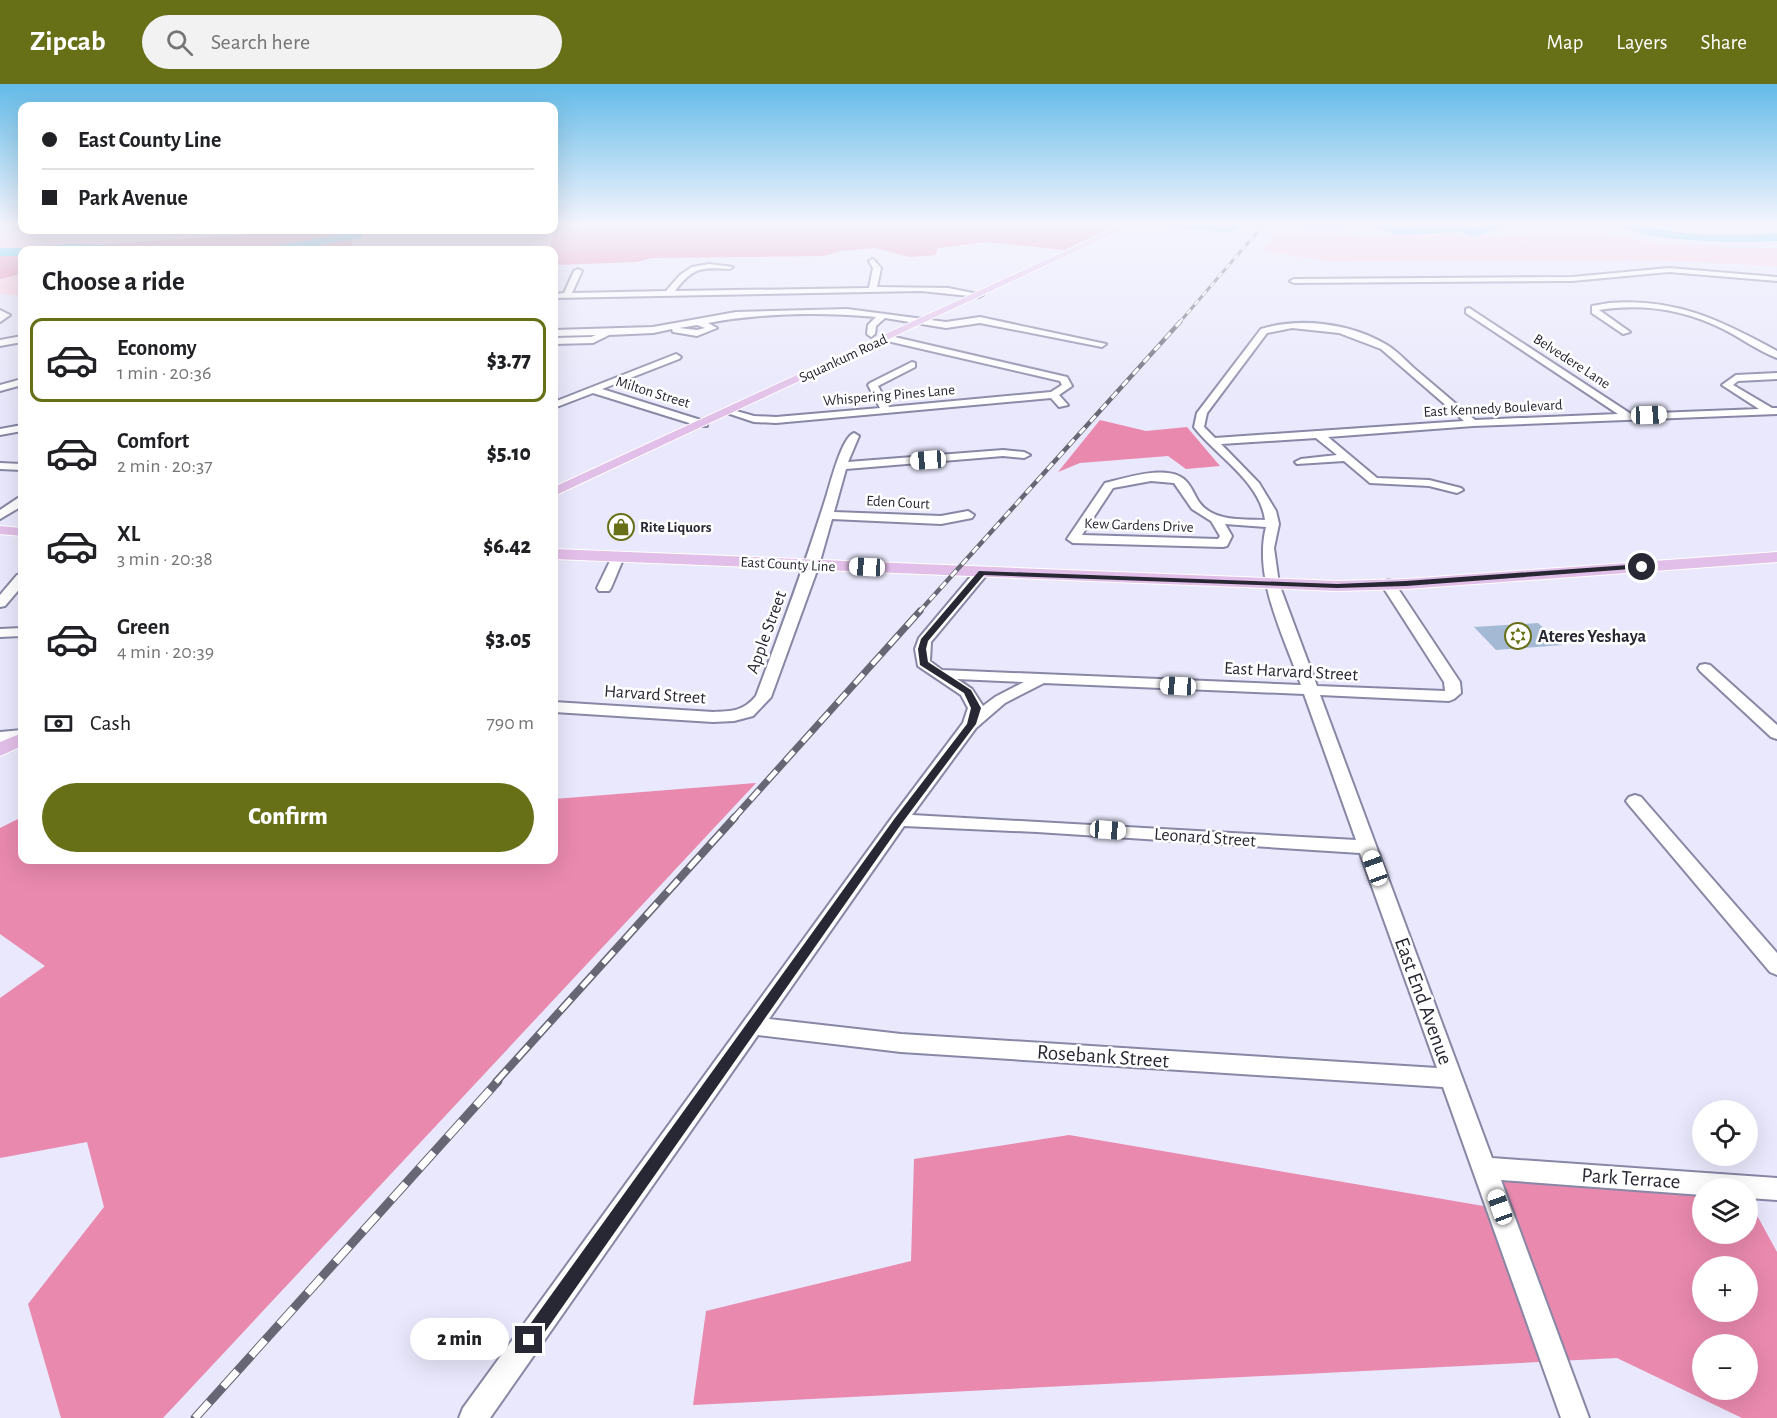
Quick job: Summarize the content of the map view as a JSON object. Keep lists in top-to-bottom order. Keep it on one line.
{"streets":{"main road":["Squankum Road","East County Line"],"street":["Belvedere Lane","Milton Street","Whispering Pines Lane","East Kennedy Boulevard","Eden Court","Kew Gardens Drive","Apple Street","East Harvard Street","Harvard Street","Leonard Street","East End Avenue","Rosebank Street","Park Terrace"]},"crossings":[["Squankum Road","Milton Street"],["Squankum Road","Whispering Pines Lane"],["Belvedere Lane","East Kennedy Boulevard"],["Eden Court","Apple Street"],["Kew Gardens Drive","East End Avenue"],["East County Line","Apple Street"],["East County Line","East Harvard Street"],["East County Line","East End Avenue"],["Apple Street","Harvard Street"],["East Harvard Street","East End Avenue"],["Leonard Street","East End Avenue"],["East End Avenue","Rosebank Street"],["East End Avenue","Park Terrace"]],"places":{"shop":["Rite Liquors"],"synagogue":["Ateres Yeshaya"]},"page":{"header":"Zipcab","search":"Search here","nav":["Map","Layers","Share"],"banner":["East County Line","Park Avenue"],"heading":"Choose a ride","list":[{"name":"Economy","note":"1 min · 20:36","value":"$3.77"},{"name":"Comfort","note":"2 min · 20:37","value":"$5.10"},{"name":"XL","note":"3 min · 20:38","value":"$6.42"},{"name":"Green","note":"4 min · 20:39","value":"$3.05"}],"pay":["Cash","790 m"],"buttons":"Confirm","map_buttons":["+","−"],"bubble":"2 min"}}
